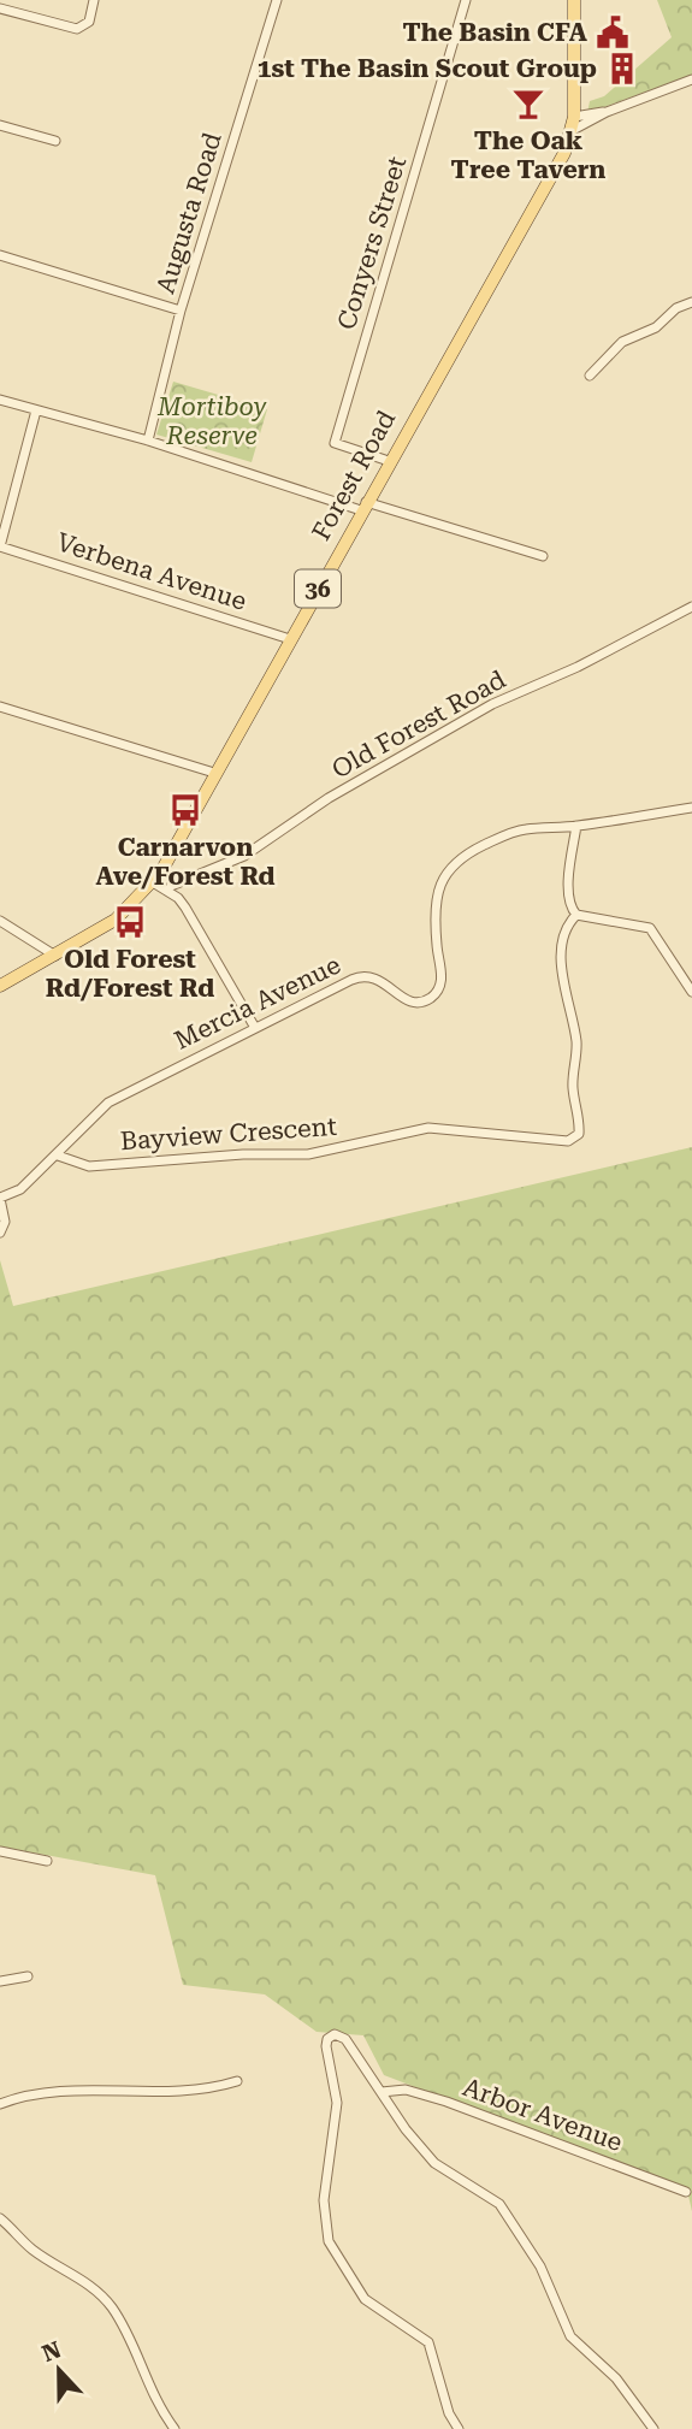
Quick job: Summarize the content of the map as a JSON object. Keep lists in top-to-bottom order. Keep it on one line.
{"streets":{"main road":["Forest Road","36"],"street":["Augusta Road","Conyers Street","Verbena Avenue","Old Forest Road","Mercia Avenue","Bayview Crescent","Arbor Avenue"]},"crossings":[["Conyers Street","Forest Road"],["Forest Road","Verbena Avenue"],["Mercia Avenue","Bayview Crescent"]],"parks":["Mortiboy Reserve"],"places":{"public building":["The Basin CFA"],"building":["1st The Basin Scout Group"],"bar":["The Oak Tree Tavern"],"bus stop":["Carnarvon Ave/Forest Rd","Old Forest Rd/Forest Rd"]},"north":"top"}
